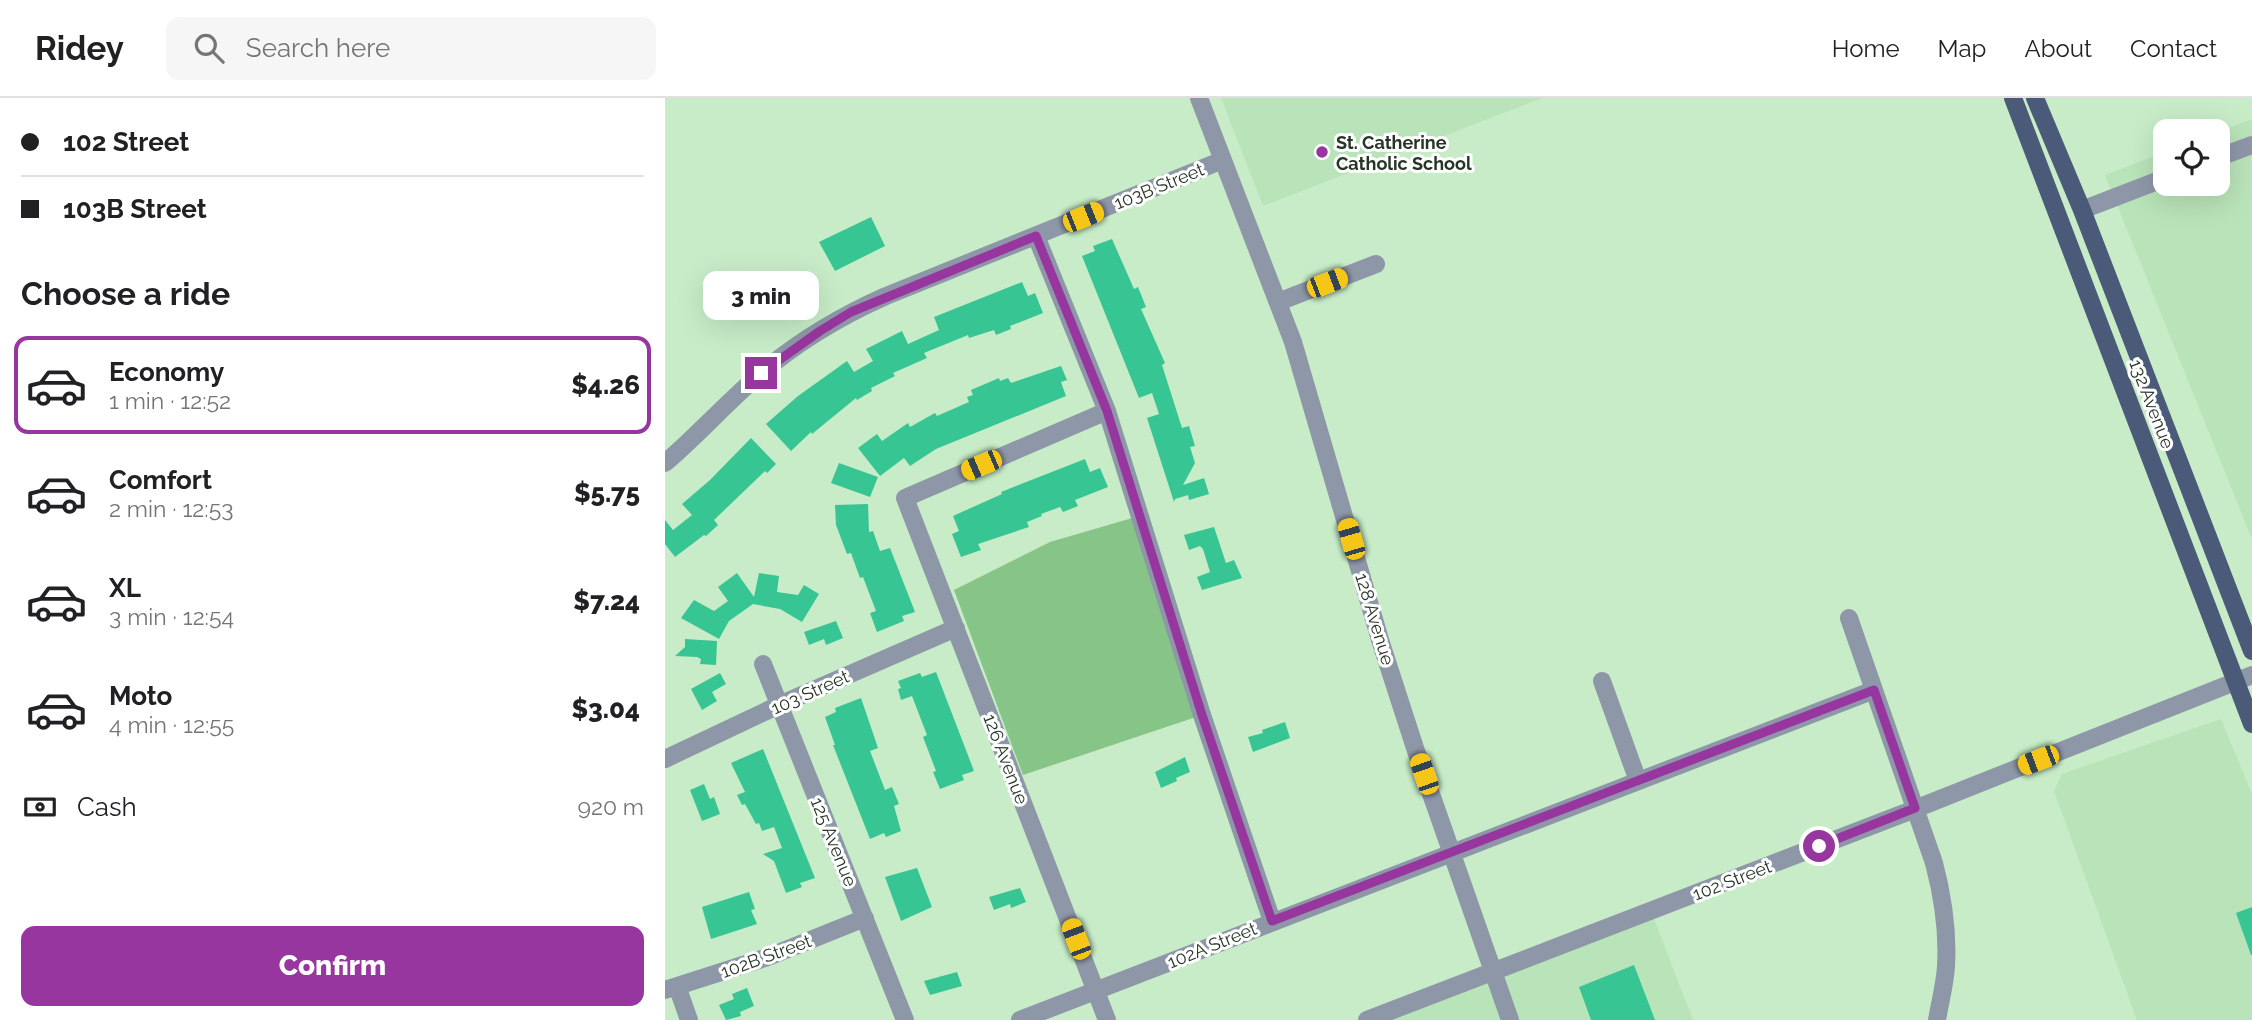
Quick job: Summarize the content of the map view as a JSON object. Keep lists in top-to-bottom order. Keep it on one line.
{"streets":{"main road":["132 Avenue"],"street":["103B Street","128 Avenue","103 Street","126 Avenue","125 Avenue","102 Street","102A Street","102B Street"]},"crossings":[["103B Street","128 Avenue"],["132 Avenue","102 Street"],["128 Avenue","102 Street"],["128 Avenue","102A Street"],["103 Street","126 Avenue"],["103 Street","125 Avenue"],["126 Avenue","102A Street"],["125 Avenue","102B Street"]],"places":["St. Catherine Catholic School"],"page":{"header":"Ridey","search":"Search here","nav":["Home","Map","About","Contact"],"banner":["102 Street","103B Street"],"heading":"Choose a ride","bubble":"3 min","list":[{"name":"Economy","note":"1 min · 12:52","value":"$4.26"},{"name":"Comfort","note":"2 min · 12:53","value":"$5.75"},{"name":"XL","note":"3 min · 12:54","value":"$7.24"},{"name":"Moto","note":"4 min · 12:55","value":"$3.04"}],"pay":["Cash","920 m"],"buttons":"Confirm"}}
